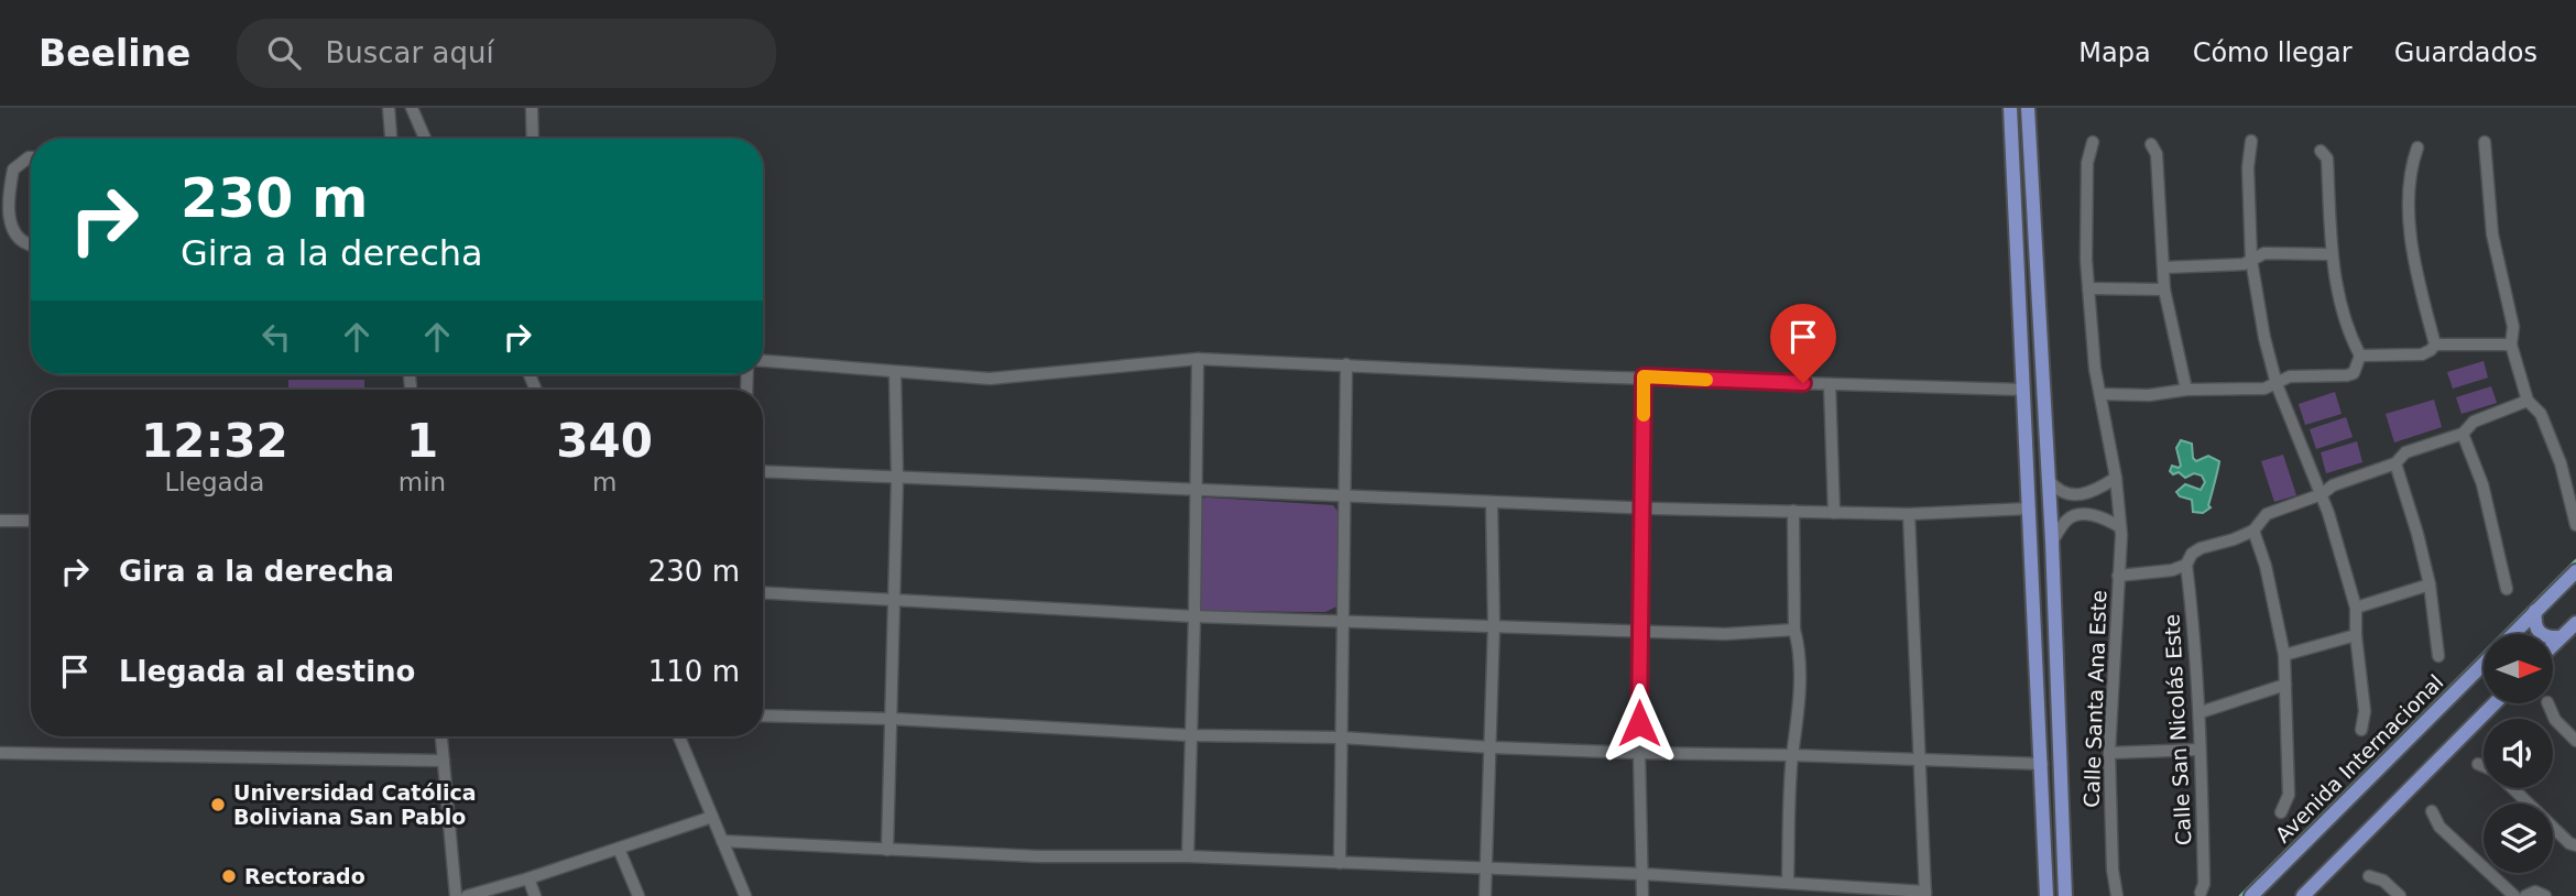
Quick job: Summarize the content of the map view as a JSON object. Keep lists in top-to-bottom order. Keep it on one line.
{"streets":{"main road":["Avenida Internacional"],"street":["Calle Santa Ana Este","Calle San Nicolás Este"]},"places":["Universidad Católica Boliviana San Pablo","Rectorado"],"north":"right","page":{"header":"Beeline","search":"Buscar aquí","nav":["Mapa","Cómo llegar","Guardados"],"turn":["230 m","Gira a la derecha"],"eta":["12:32","Llegada","1","min","340","m"],"list":[{"name":"Gira a la derecha","value":"230 m"},{"name":"Llegada al destino","value":"110 m"}]}}
